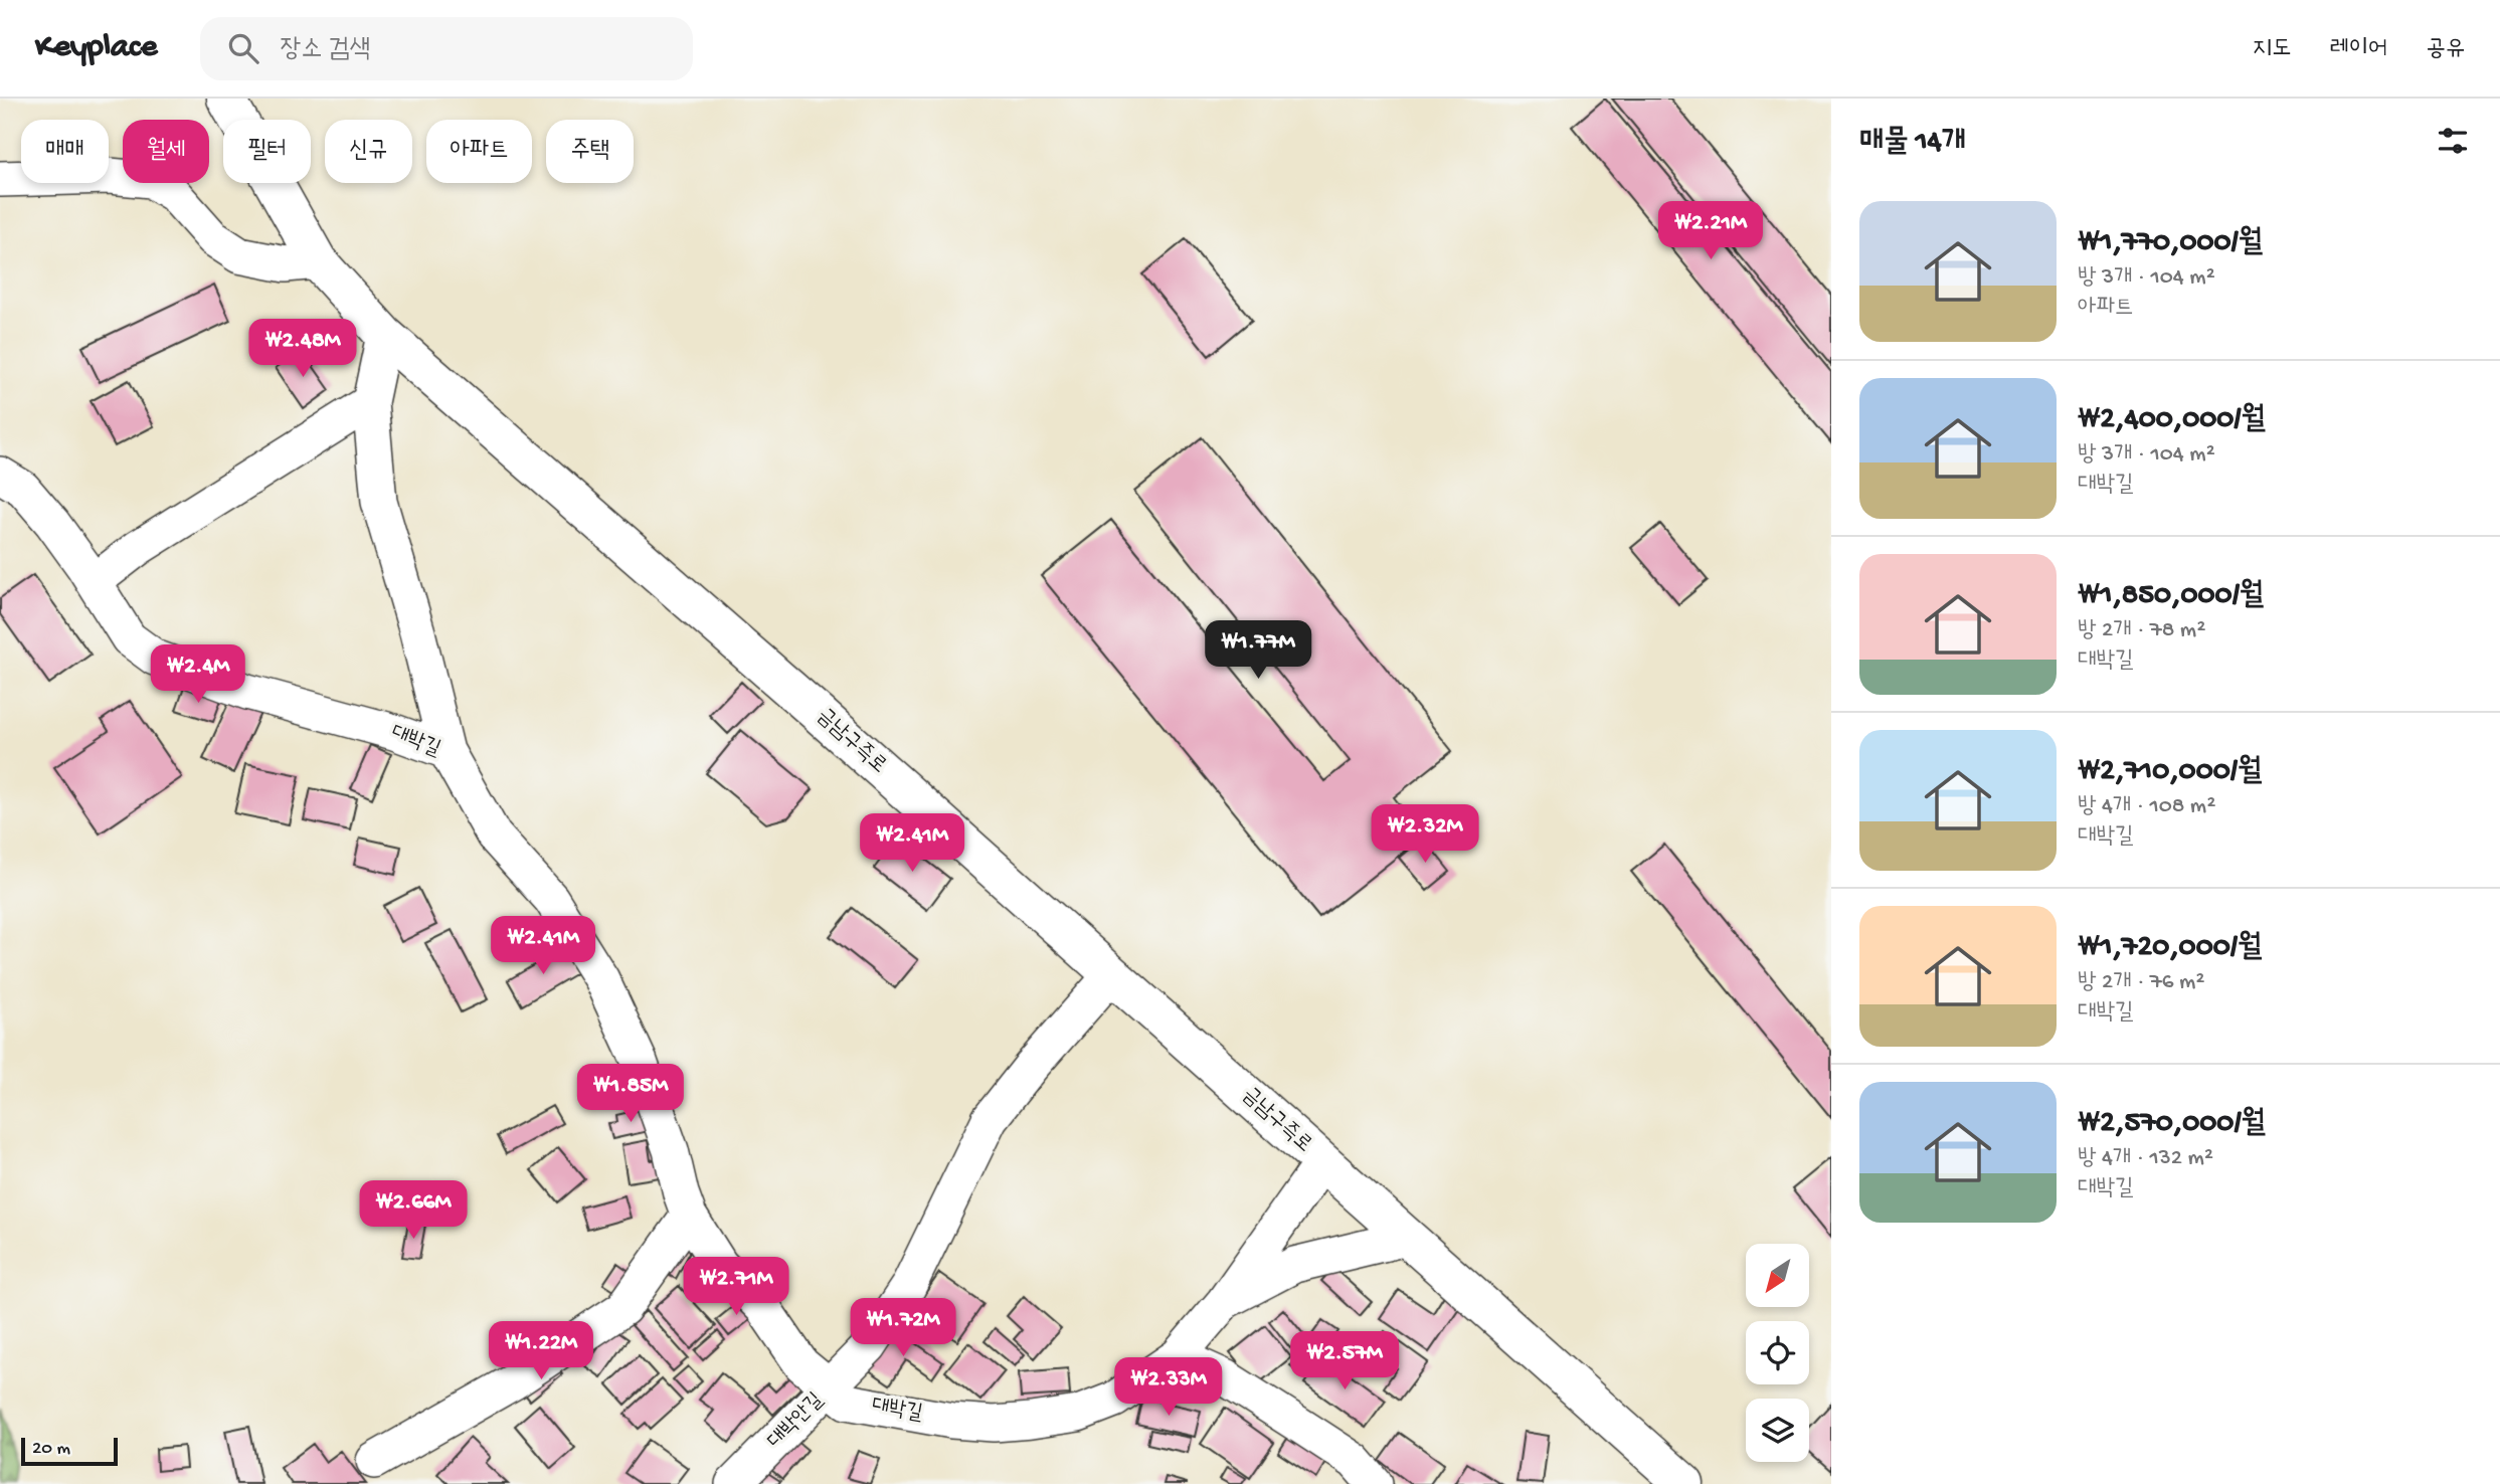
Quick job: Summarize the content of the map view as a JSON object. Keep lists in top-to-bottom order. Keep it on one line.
{"streets":{"main road":["금남구즉로"],"street":["대박길","대박안길"]},"crossings":[["대박길","금남구즉로"],["대박길","대박안길"],["금남구즉로","대박안길"]],"scale_bar":"20 m","north":"bottom left","page":{"header":"Keyplace","search":"장소 검색","nav":["지도","레이어","공유"],"heading":"매물 14개","chip":["매매","월세","필터","신규","아파트","주택"],"list":[{"name":"₩1,770,000/월","note":"방 3개 · 104 m² · 아파트"},{"name":"₩2,400,000/월","note":"방 3개 · 104 m² · 대박길"},{"name":"₩1,850,000/월","note":"방 2개 · 78 m² · 대박길"},{"name":"₩2,710,000/월","note":"방 4개 · 108 m² · 대박길"},{"name":"₩1,720,000/월","note":"방 2개 · 76 m² · 대박길"},{"name":"₩2,570,000/월","note":"방 4개 · 132 m² · 대박길"}],"price":["₩2.21M","₩2.48M","₩1.77M","₩2.4M","₩2.32M","₩2.41M","₩2.41M","₩1.85M","₩2.66M","₩2.71M","₩1.72M","₩1.22M","₩2.57M","₩2.33M"],"scale":"20 m"}}
